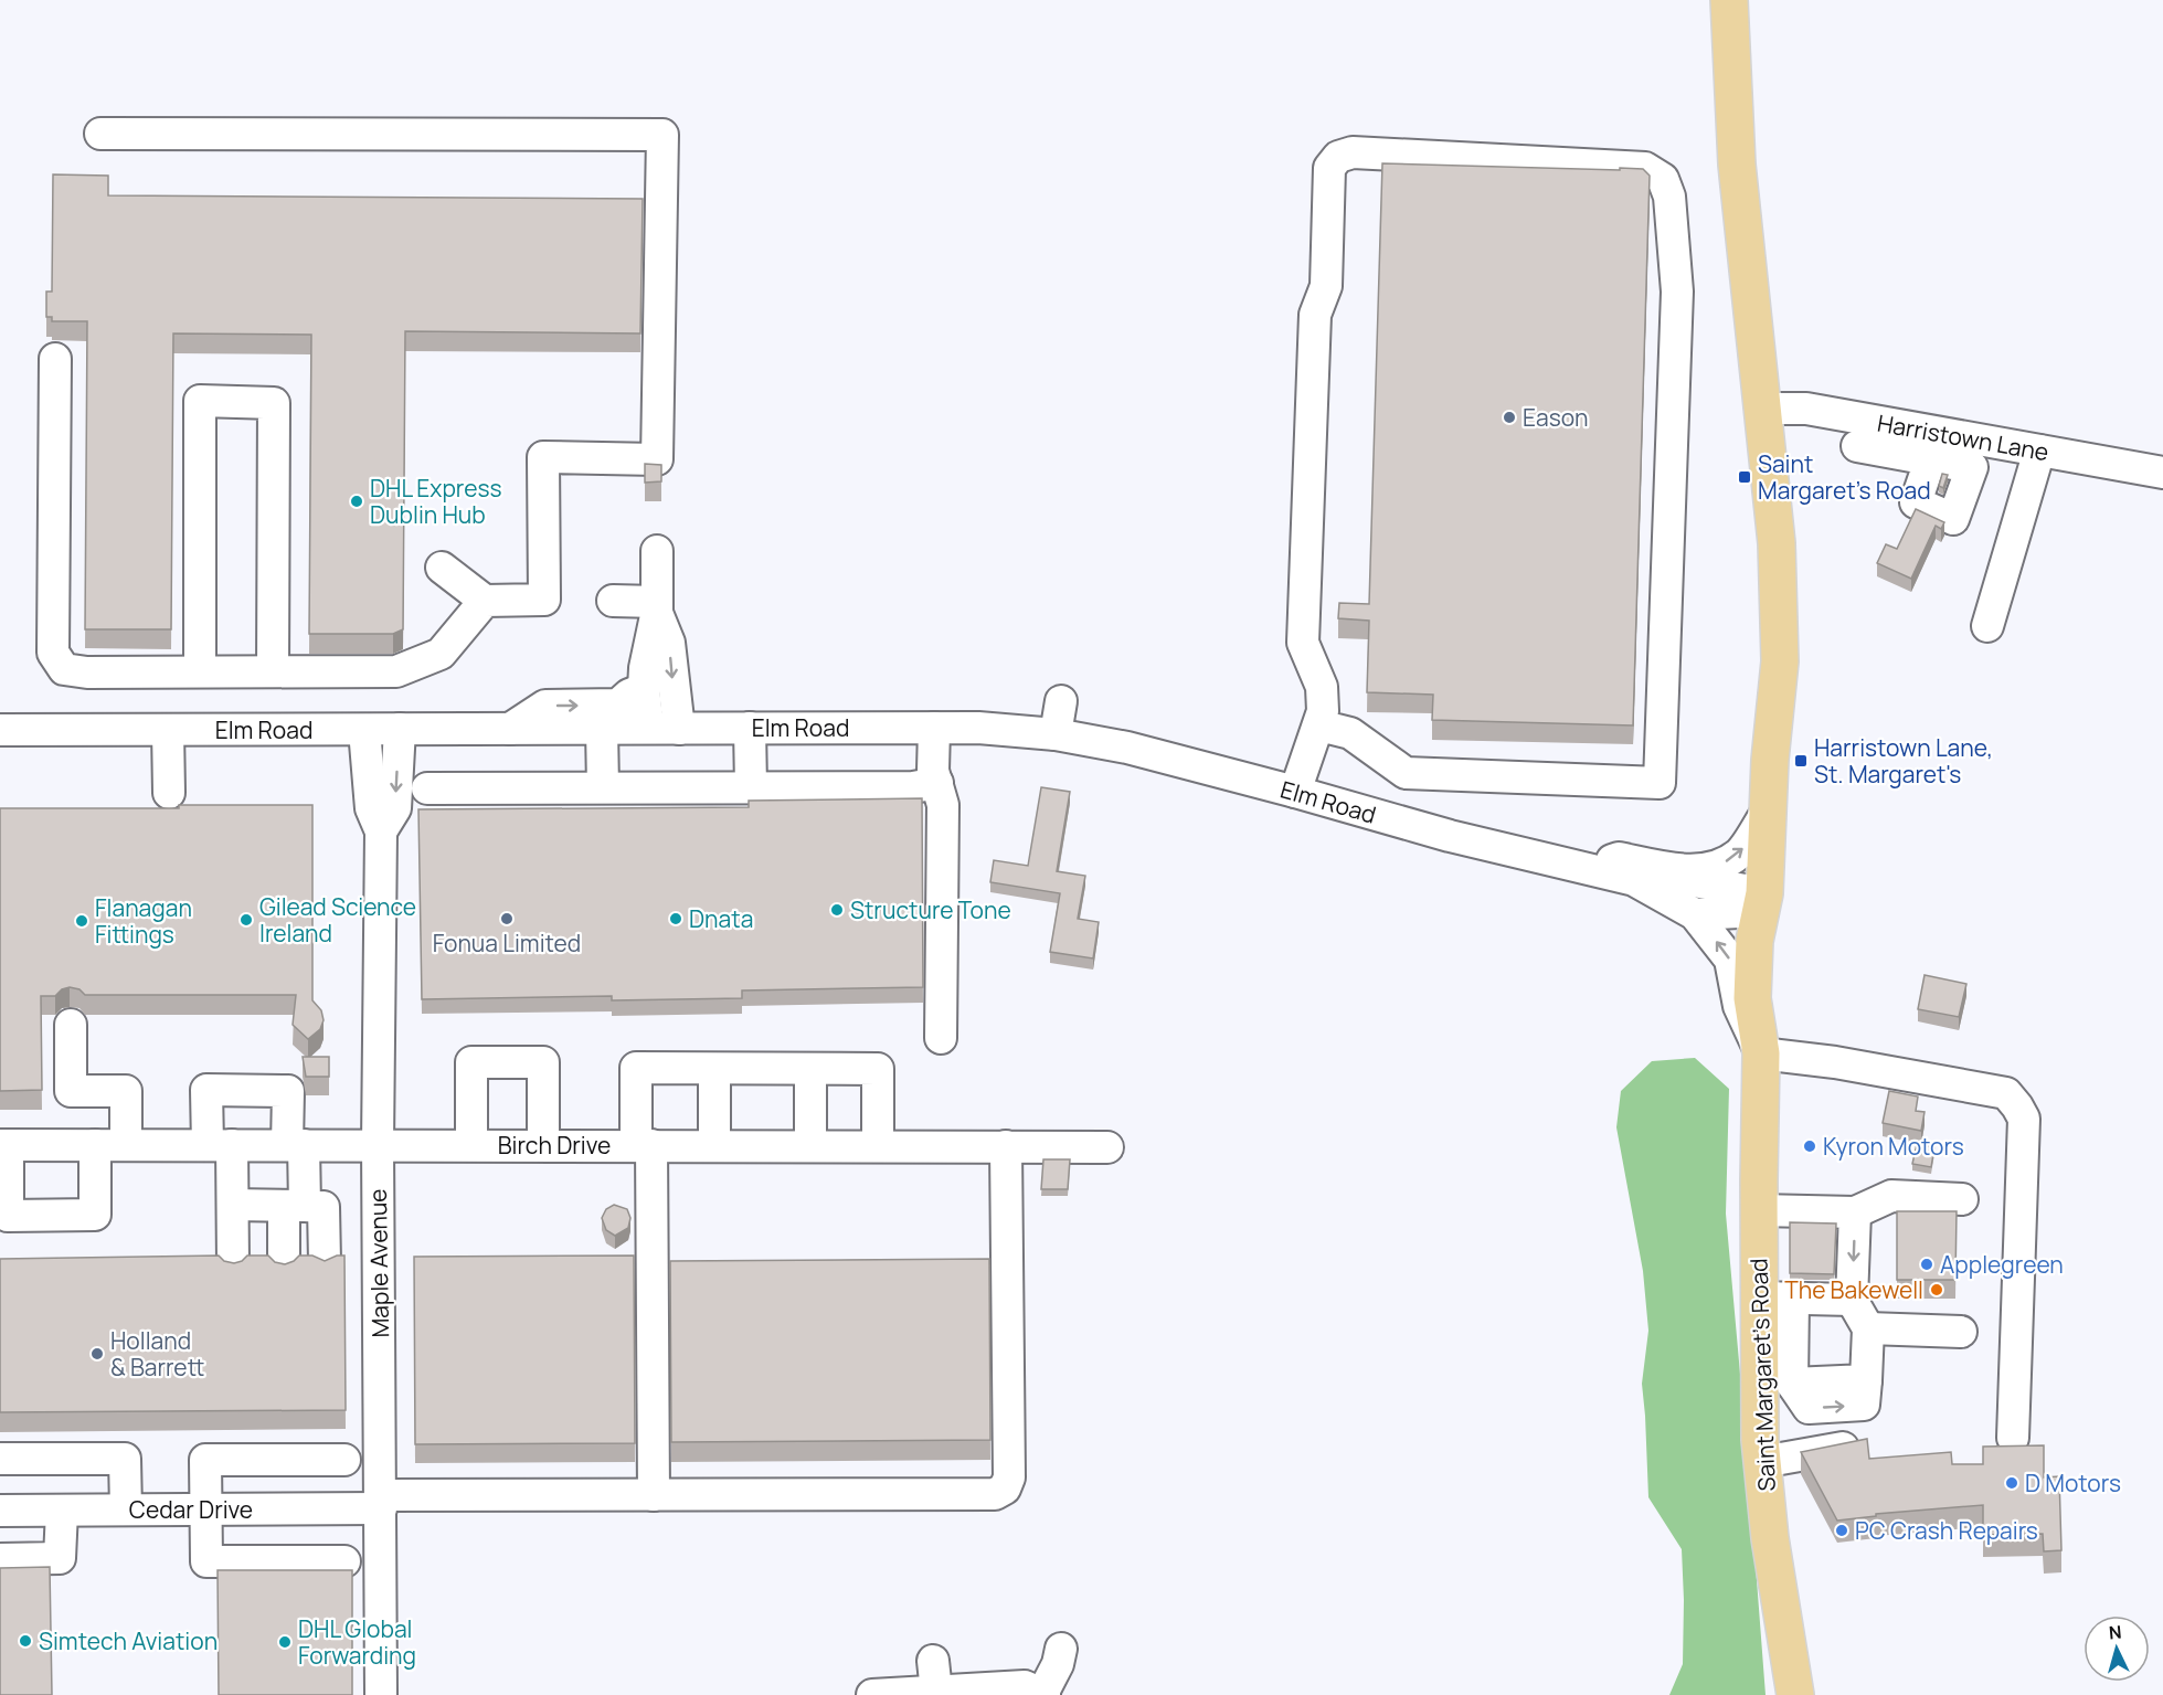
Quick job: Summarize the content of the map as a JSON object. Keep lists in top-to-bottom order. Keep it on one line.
{"streets":{"main road":["Saint Margaret's Road"],"street":["Harristown Lane","Elm Road","Birch Drive","Maple Avenue","Cedar Drive"]},"crossings":[["Harristown Lane","Saint Margaret's Road"],["Elm Road","Maple Avenue"],["Elm Road","Saint Margaret's Road"],["Birch Drive","Maple Avenue"],["Birch Drive","Cedar Drive"],["Maple Avenue","Cedar Drive"]],"places":{"other":["Eason","DHL Express Dublin Hub","Structure Tone","Fonua Limited","Dnata","Gilead Science Ireland","Flanagan Fittings","Kyron Motors","Applegreen","The Bakewell","Holland & Barrett","D Motors","PC Crash Repairs","Simtech Aviation","DHL Global Forwarding"],"transit":["Saint Margaret's Road","Harristown Lane, St. Margaret's"]},"north":"top"}
